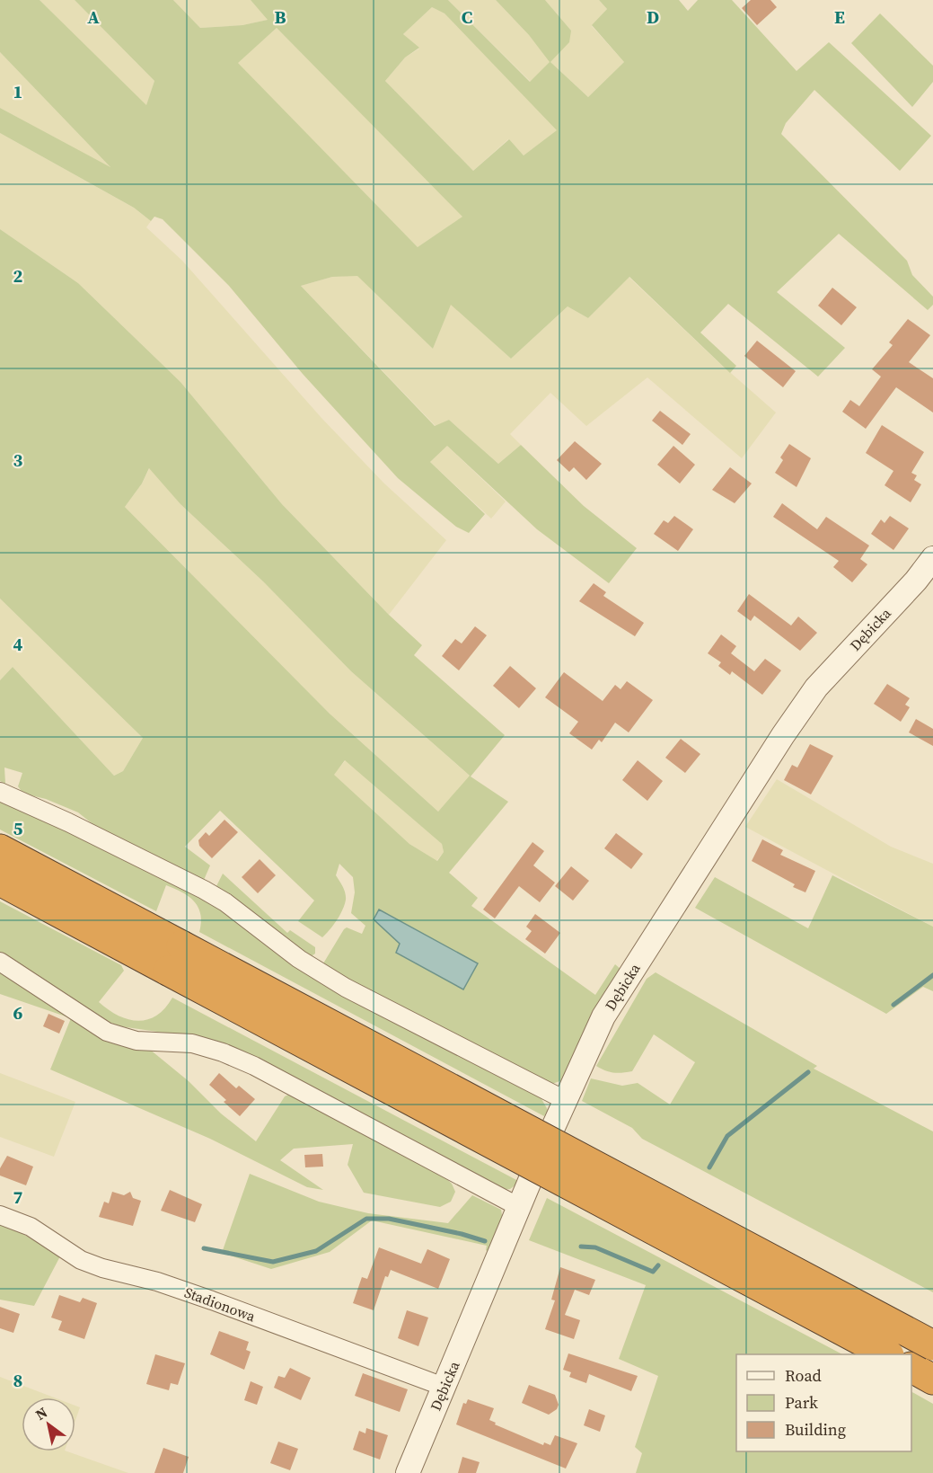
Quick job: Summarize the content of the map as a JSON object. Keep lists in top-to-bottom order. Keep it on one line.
{"streets":{"street":["Dębicka","Stadionowa"]},"crossings":[["Dębicka","Stadionowa"]],"legend":["Road","Park","Building"],"north":"top left","grid":{"columns":["A","B","C","D","E"],"rows":["1","2","3","4","5","6","7","8"]}}
